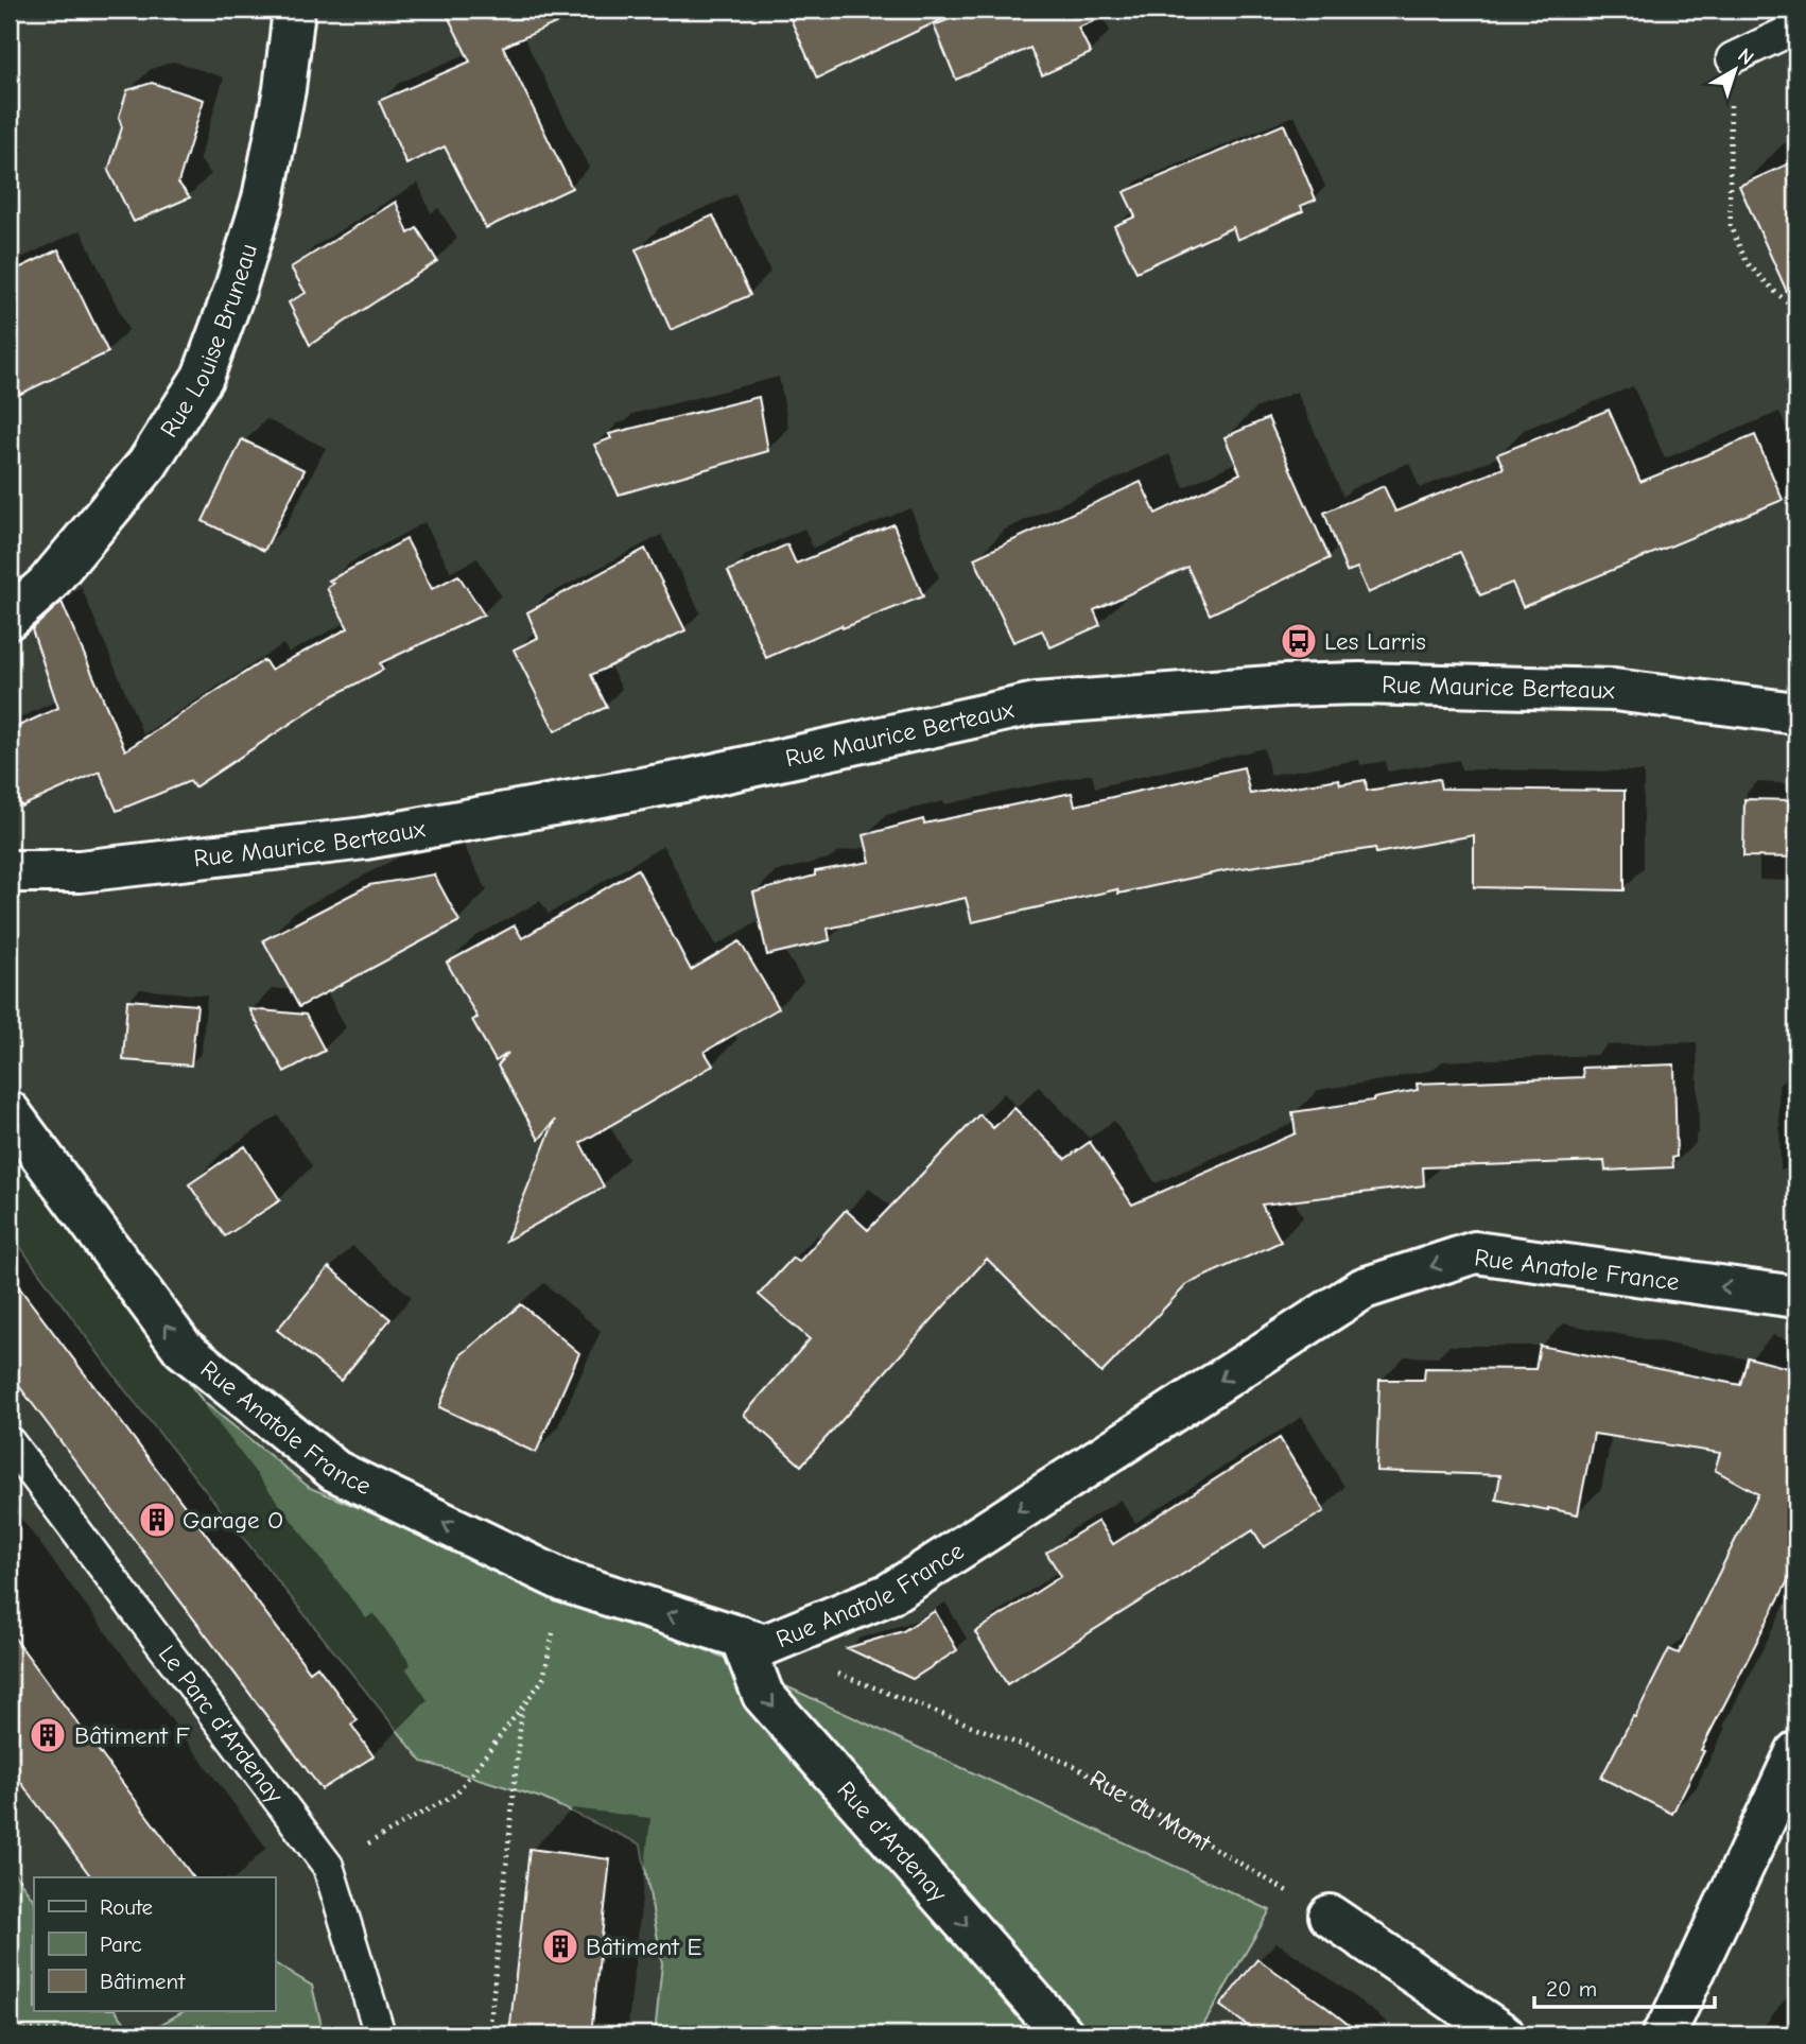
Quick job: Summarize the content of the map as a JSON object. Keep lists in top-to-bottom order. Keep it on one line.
{"streets":{"street":["Rue Louise Bruneau","Rue Maurice Berteaux","Rue Anatole France","Rue d'Ardenay"],"lane":["Le Parc d'Ardenay"],"path":["Rue du Mont"]},"crossings":[["Rue Anatole France","Rue du Mont"],["Rue Anatole France","Rue d'Ardenay"],["Rue du Mont","Rue d'Ardenay"]],"one_way":["Rue Anatole France","Rue d'Ardenay"],"places":{"bus stop":["Les Larris"],"building":["Garage O","Bâtiment F","Bâtiment E"]},"legend":["Route","Parc","Bâtiment"],"scale_bar":"20 m","north":"top right"}
